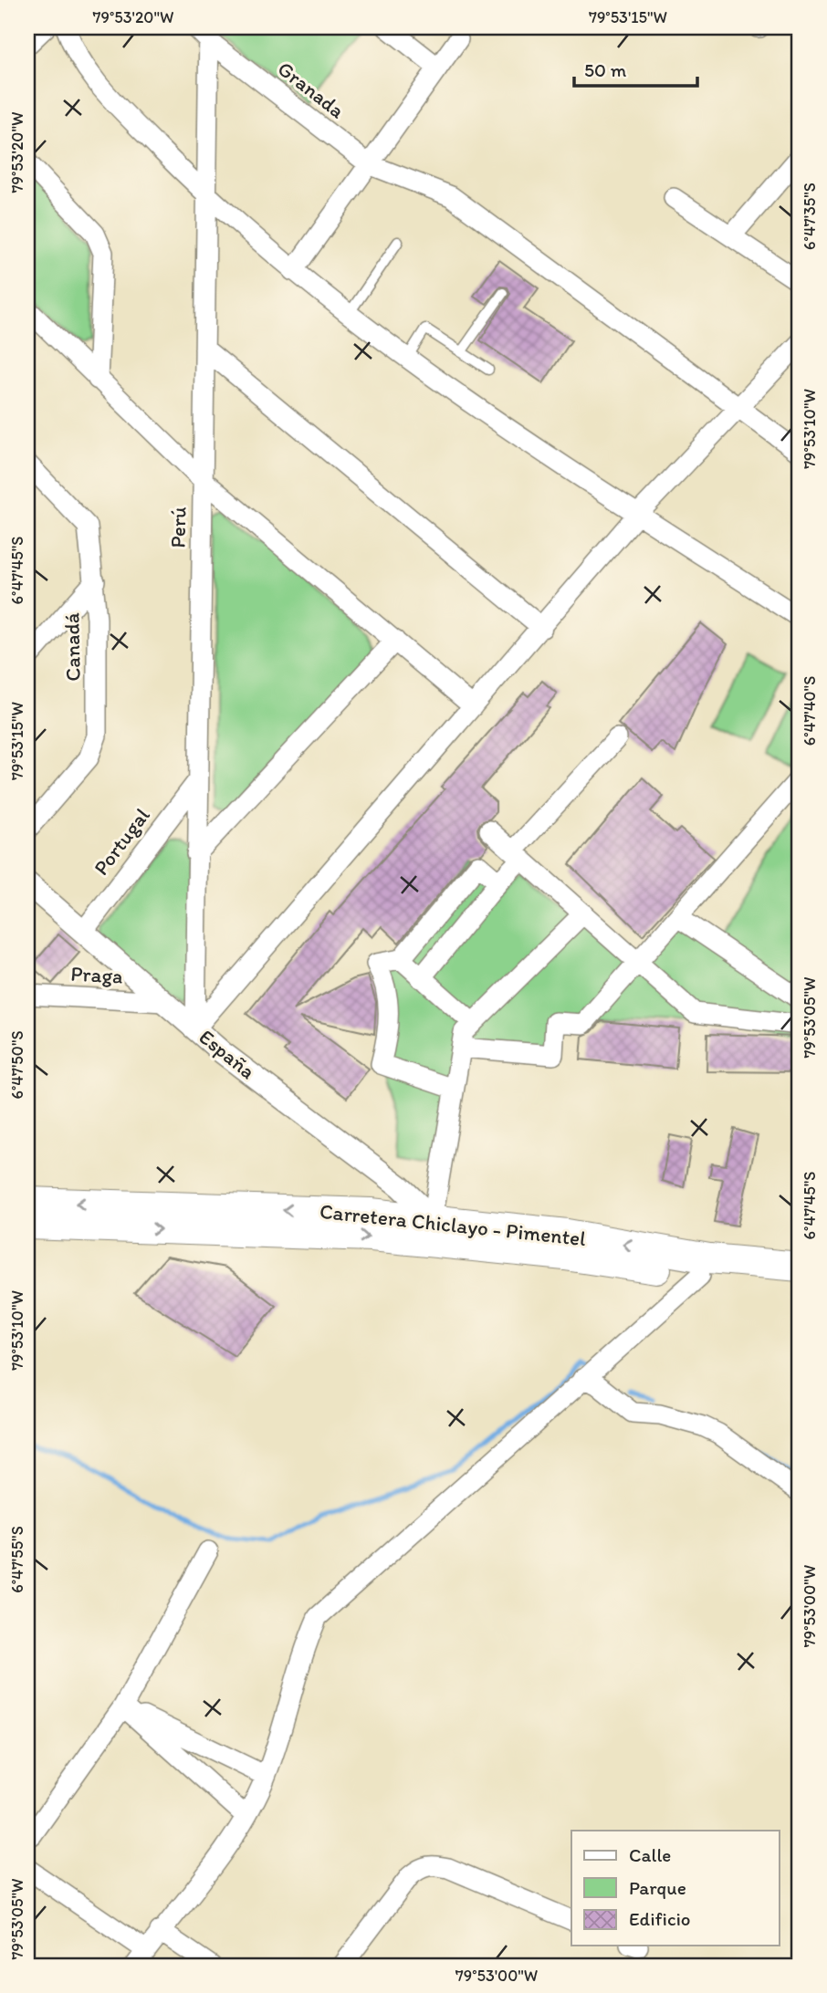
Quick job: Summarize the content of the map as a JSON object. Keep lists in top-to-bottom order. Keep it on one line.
{"streets":{"main road":["Carretera Chiclayo - Pimentel"],"street":["Granada","Perú","Canadá","Portugal","Praga","España"]},"crossings":[["Granada","Perú"],["Perú","Portugal"],["Perú","España"],["Portugal","España"],["Praga","España"],["España","Carretera Chiclayo - Pimentel"]],"legend":["Calle","Parque","Edificio"],"scale_bar":"50 m","coordinates":["79°53'20\"W","79°53'15\"W","6°47'35\"S","79°53'10\"W","6°47'45\"S","6°47'40\"S","79°53'05\"W","6°47'50\"S","6°47'55\"S","79°53'00\"W"]}
